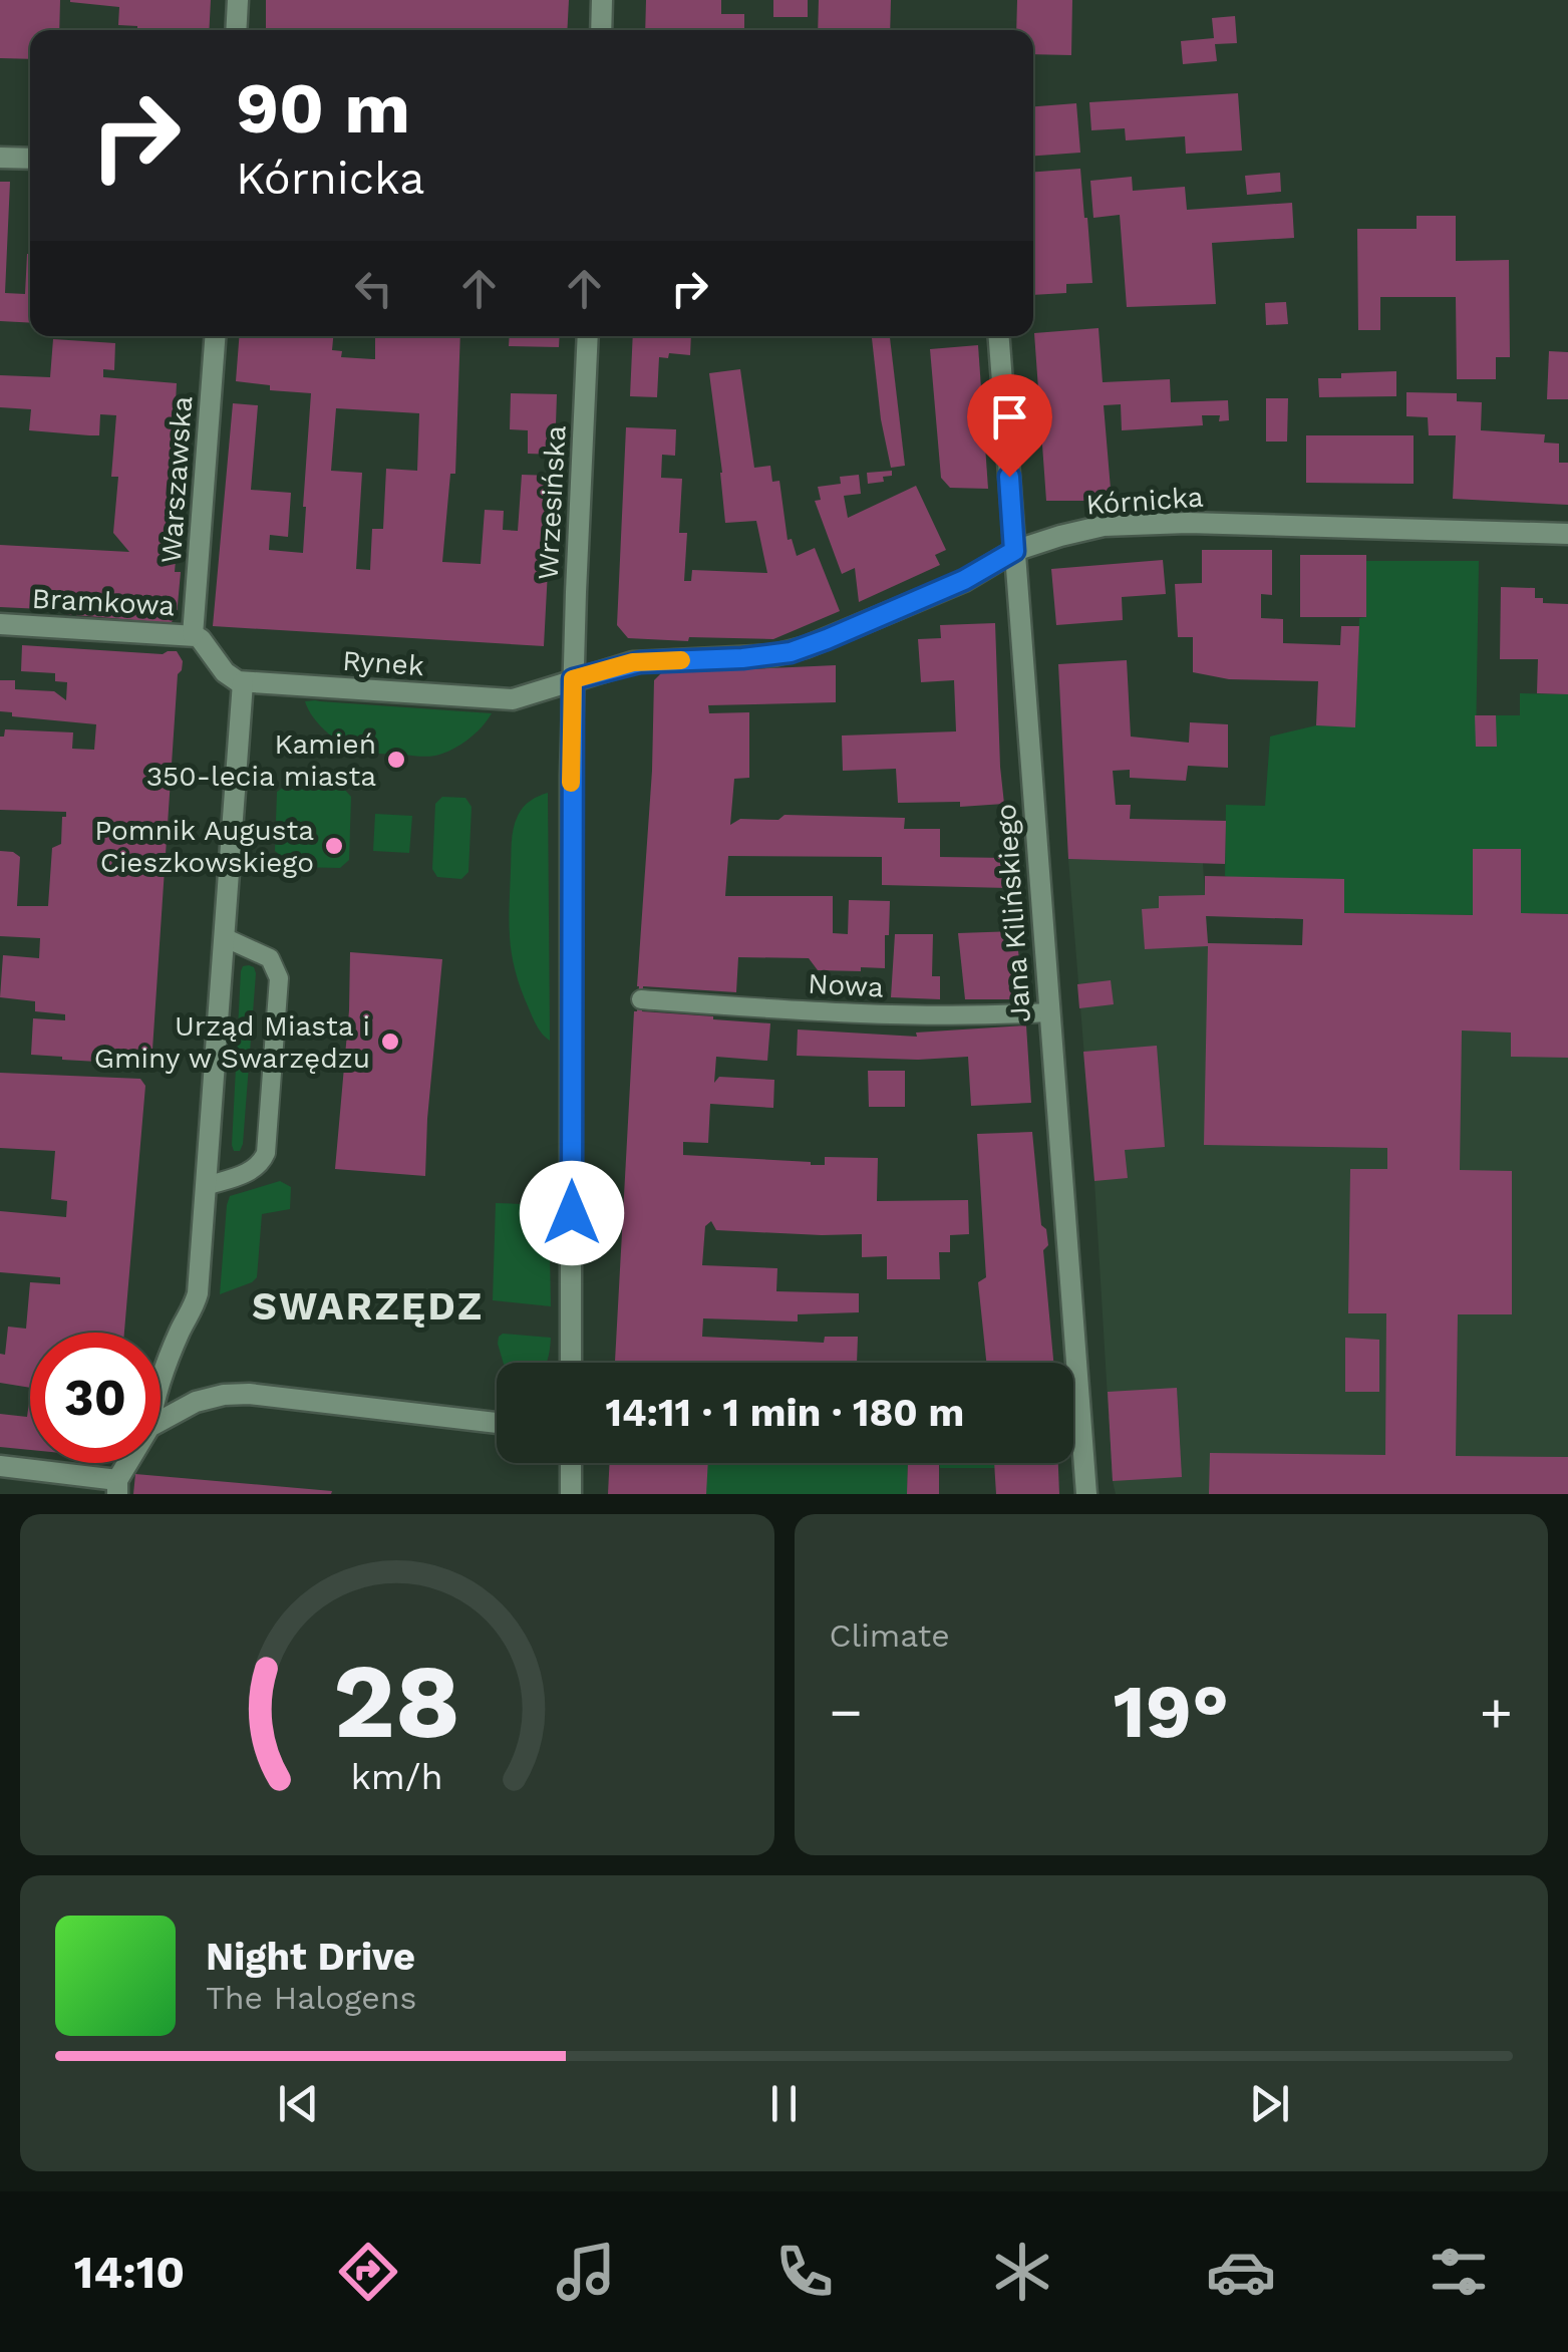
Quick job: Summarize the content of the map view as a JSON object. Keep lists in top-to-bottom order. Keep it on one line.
{"streets":{"street":["Warszawska","Kórnicka","Wrzesińska","Bramkowa","Rynek","Jana Kilińskiego"],"lane":["Nowa"]},"crossings":[["Warszawska","Bramkowa"],["Kórnicka","Wrzesińska"],["Kórnicka","Rynek"],["Kórnicka","Jana Kilińskiego"],["Wrzesińska","Rynek"],["Bramkowa","Rynek"],["Jana Kilińskiego","Nowa"]],"districts":["SWARZĘDZ"],"places":["Kamień 350-lecia miasta","Pomnik Augusta Cieszkowskiego","Urząd Miasta i Gminy w Swarzędzu"],"page":{"turn":["90 m","Kórnicka"],"limit":"30","trip":"14:11 · 1 min · 180 m","tile":"Climate","heat":["−","19°","+"],"song":["Night Drive","The Halogens"],"tabs":"14:10","gauge":["28","km/h"]}}
